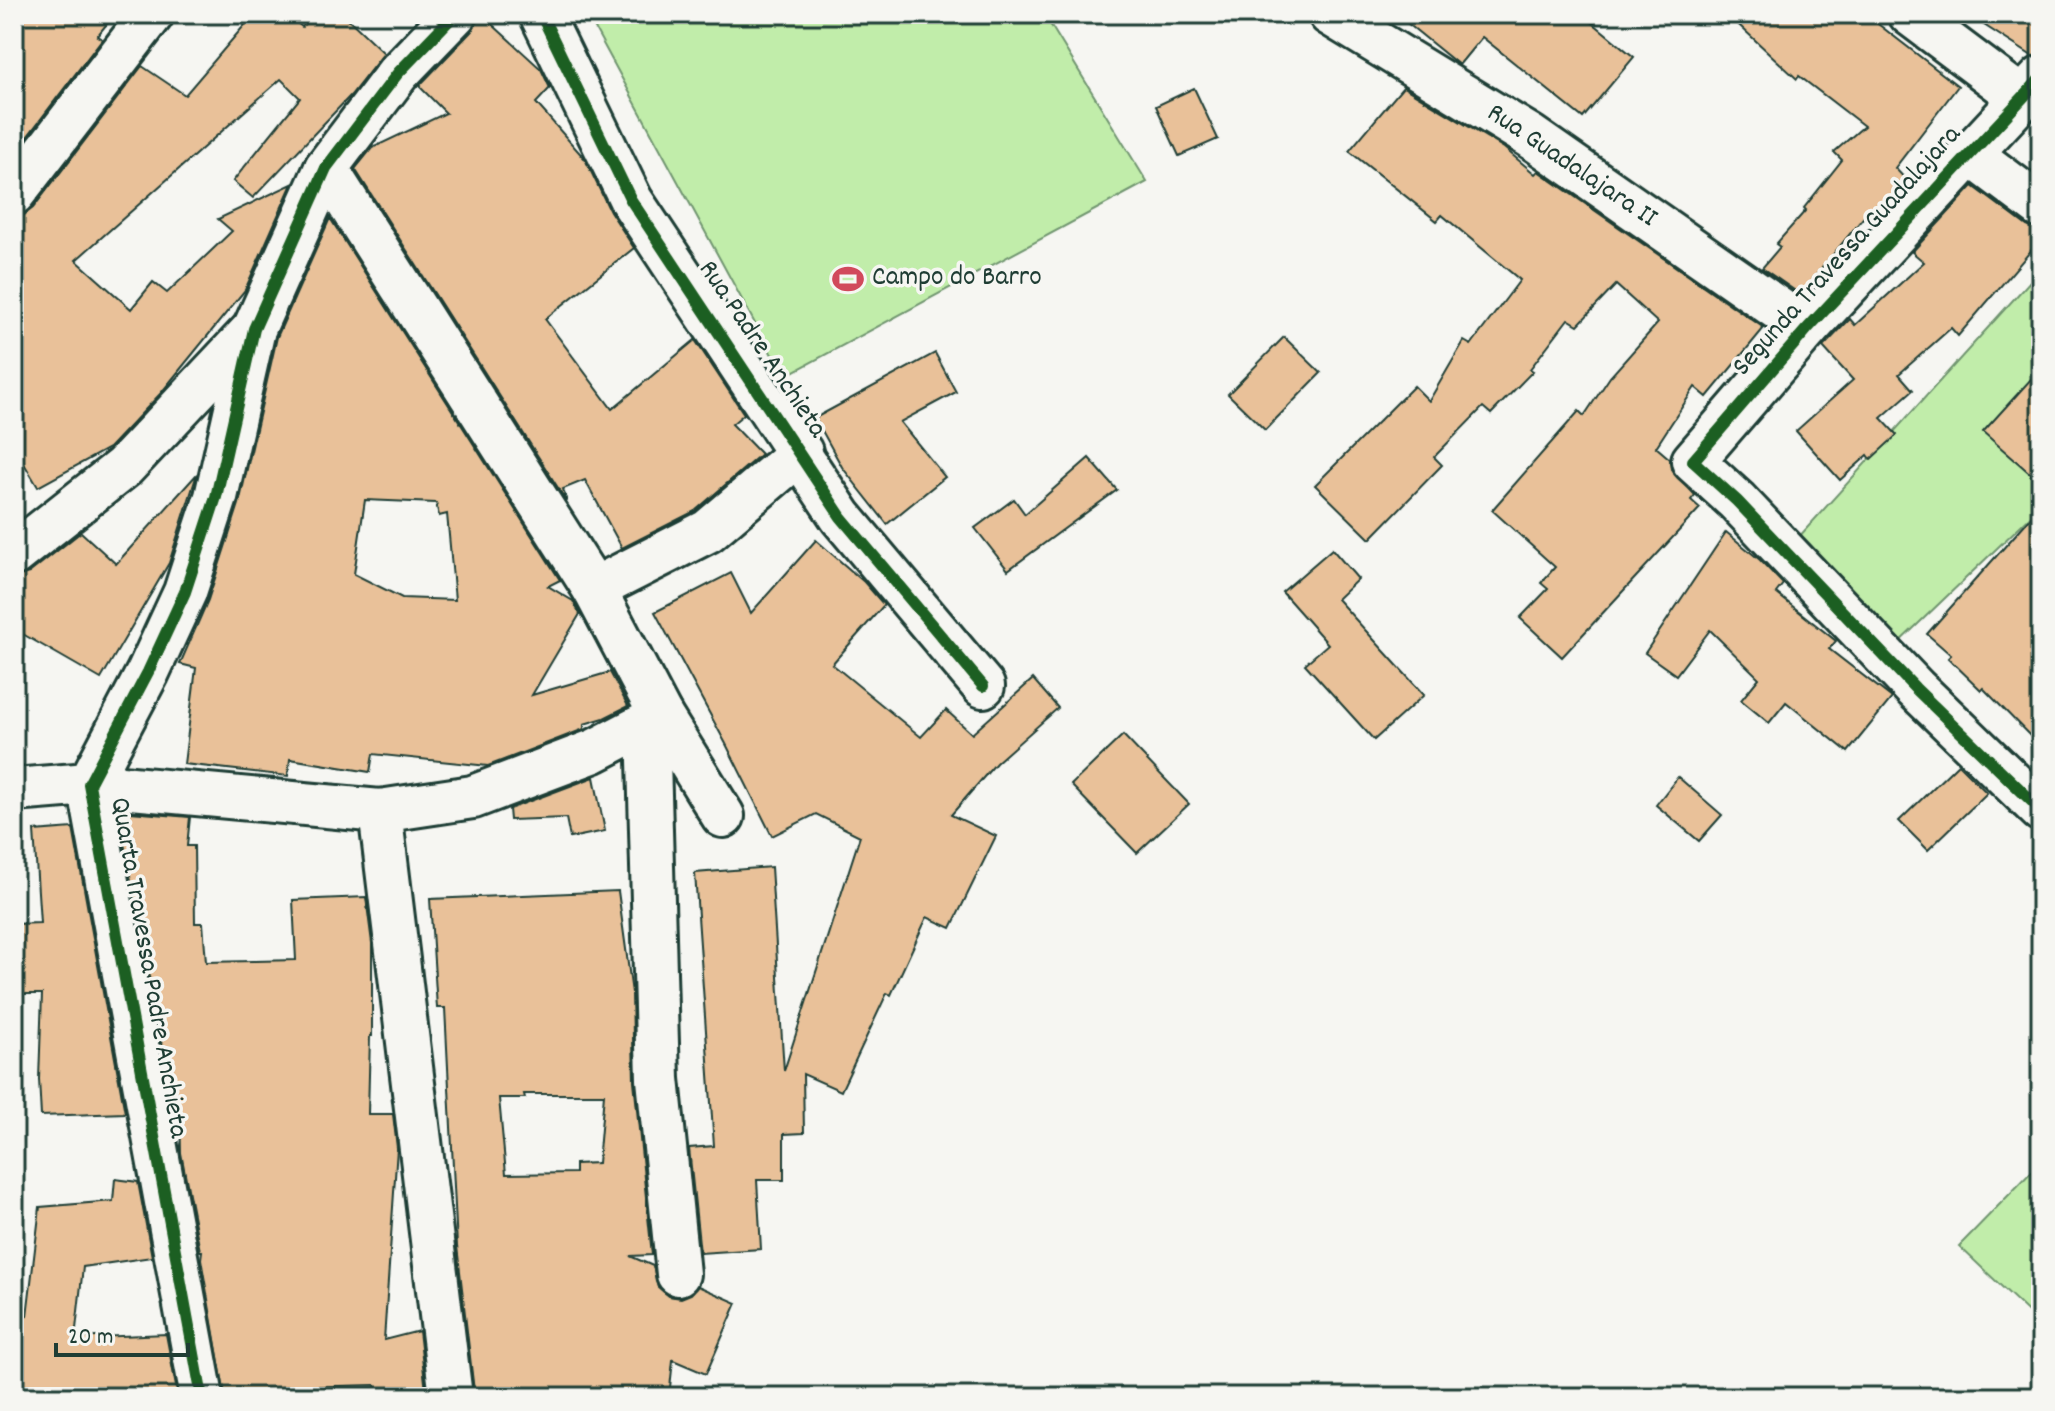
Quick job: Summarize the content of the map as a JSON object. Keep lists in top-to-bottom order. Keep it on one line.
{"streets":{"street":["Rua Guadalajara II","Segunda Travessa Guadalajara","Rua Padre Anchieta","Quarta Travessa Padre Anchieta"]},"crossings":[["Rua Guadalajara II","Segunda Travessa Guadalajara"]],"places":{"sports":["Campo do Barro"]},"scale_bar":"20 m"}
